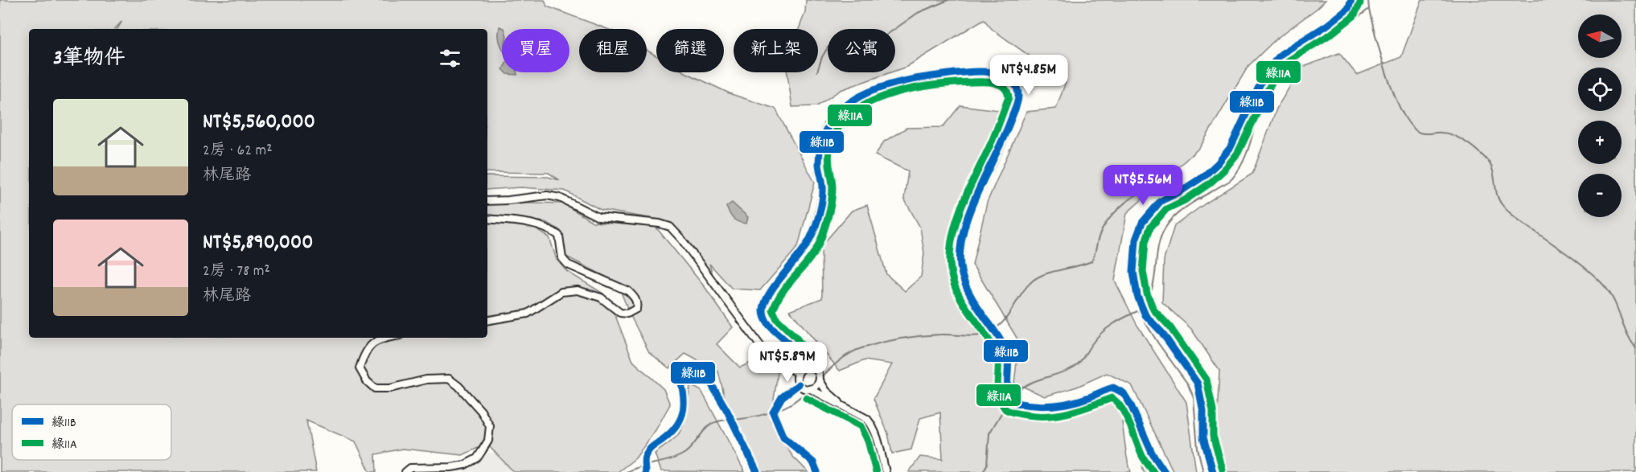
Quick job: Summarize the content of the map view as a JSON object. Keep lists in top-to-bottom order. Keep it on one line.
{"lines":["transit line 綠11B","transit line 綠11A"],"legend":["綠11B","綠11A"],"north":"left","page":{"map_buttons":["+","−"],"chip":["買屋","租屋","篩選","新上架","公寓"],"heading":"3筆物件","price":["NT$4.85M","NT$5.56M","NT$5.89M"],"list":[{"name":"NT$5,560,000","note":"2房 · 62 m² · 林尾路"},{"name":"NT$5,890,000","note":"2房 · 78 m² · 林尾路"}]}}
